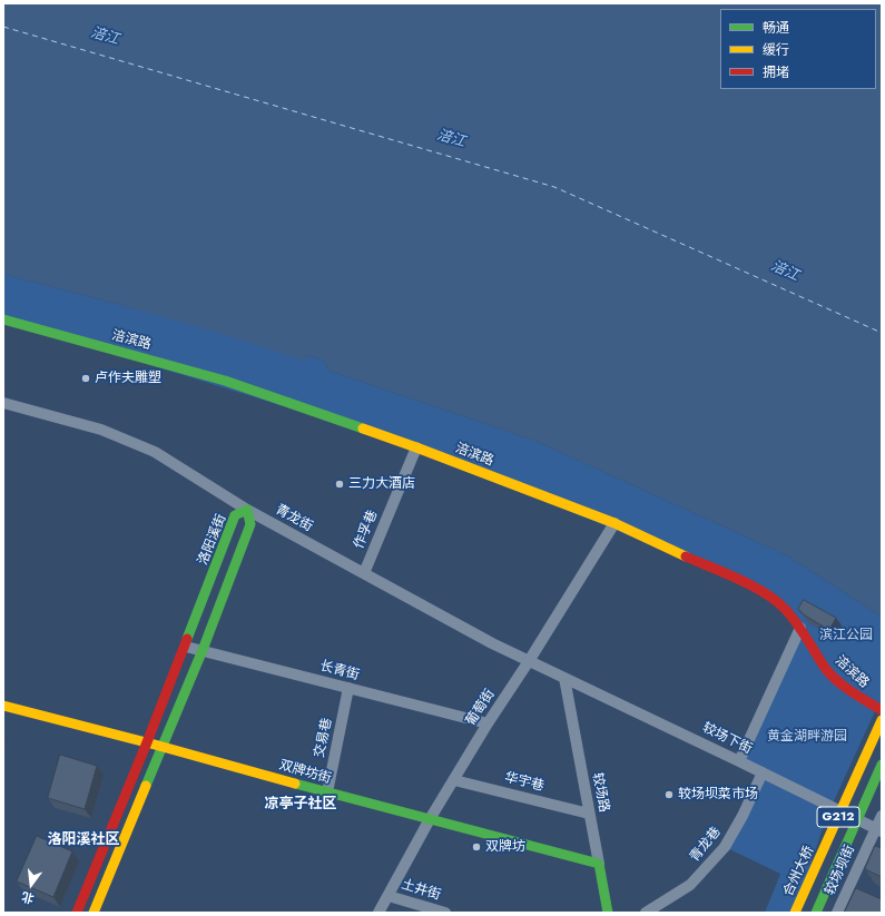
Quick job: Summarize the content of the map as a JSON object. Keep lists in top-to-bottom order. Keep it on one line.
{"streets":{"main road":["涪滨路","洛阳溪街","双牌坊街","较场路","G212","合州大桥"],"street":["青龙街","作孚巷","长青街","葡萄街","交易巷","较场下街","华宇巷","青龙巷","较场坝街","土井街"]},"crossings":[["涪滨路","作孚巷"],["涪滨路","葡萄街"],["青龙街","作孚巷"],["青龙街","洛阳溪街"],["青龙街","葡萄街"],["青龙街","较场下街"],["青龙街","较场路"],["洛阳溪街","长青街"],["洛阳溪街","双牌坊街"],["长青街","葡萄街"],["长青街","交易巷"],["葡萄街","双牌坊街"],["葡萄街","华宇巷"],["葡萄街","土井街"],["交易巷","双牌坊街"],["较场下街","较场路"],["较场下街","青龙巷"],["较场下街","较场坝街"],["双牌坊街","较场路"],["华宇巷","较场路"]],"districts":["凉亭子社区","洛阳溪社区"],"water":["涪江"],"parks":["滨江公园","黄金湖畔游园"],"places":["卢作夫雕塑","三力大酒店","较场坝菜市场","双牌坊"],"legend":["畅通","缓行","拥堵"],"north":"bottom"}
